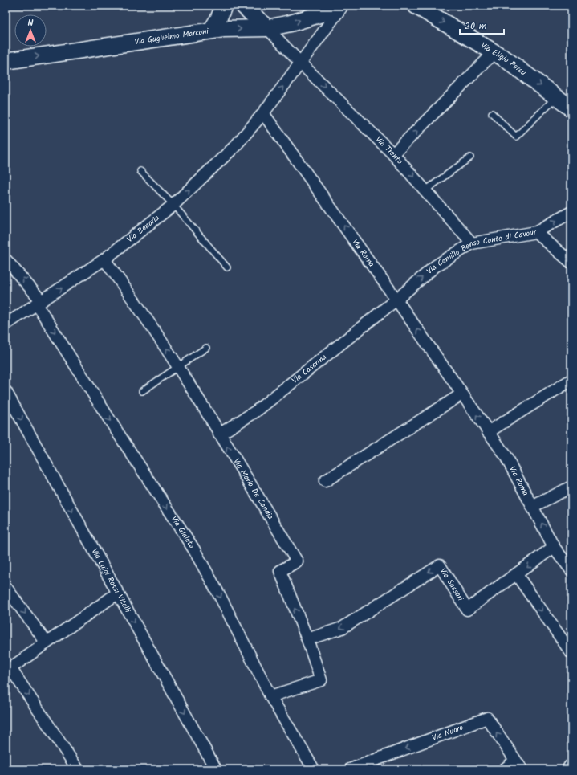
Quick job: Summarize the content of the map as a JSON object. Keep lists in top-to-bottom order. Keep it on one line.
{"streets":{"main road":["Via Guglielmo Marconi","Via Eligio Porcu"],"street":["Via Trento","Via Bonaria","Via Roma","Via Camillo Benso Conte di Cavour","Via Caserma","Via Mario De Candia","Via Gialeto","Via Luigi Rossi Vitelli","Via Sassari","Via Nuoro"]},"crossings":[["Via Guglielmo Marconi","Via Trento"],["Via Trento","Via Bonaria"],["Via Trento","Via Camillo Benso Conte di Cavour"],["Via Bonaria","Via Roma"],["Via Bonaria","Via Mario De Candia"],["Via Bonaria","Via Gialeto"],["Via Roma","Via Camillo Benso Conte di Cavour"],["Via Roma","Via Caserma"],["Via Roma","Via Sassari"],["Via Camillo Benso Conte di Cavour","Via Caserma"],["Via Caserma","Via Mario De Candia"],["Via Mario De Candia","Via Gialeto"],["Via Mario De Candia","Via Sassari"]],"one_way":["Via Guglielmo Marconi","Via Eligio Porcu","Via Trento","Via Bonaria","Via Roma","Via Camillo Benso Conte di Cavour","Via Mario De Candia","Via Luigi Rossi Vitelli","Via Sassari","Via Nuoro"],"scale_bar":"20 m","north":"top"}
